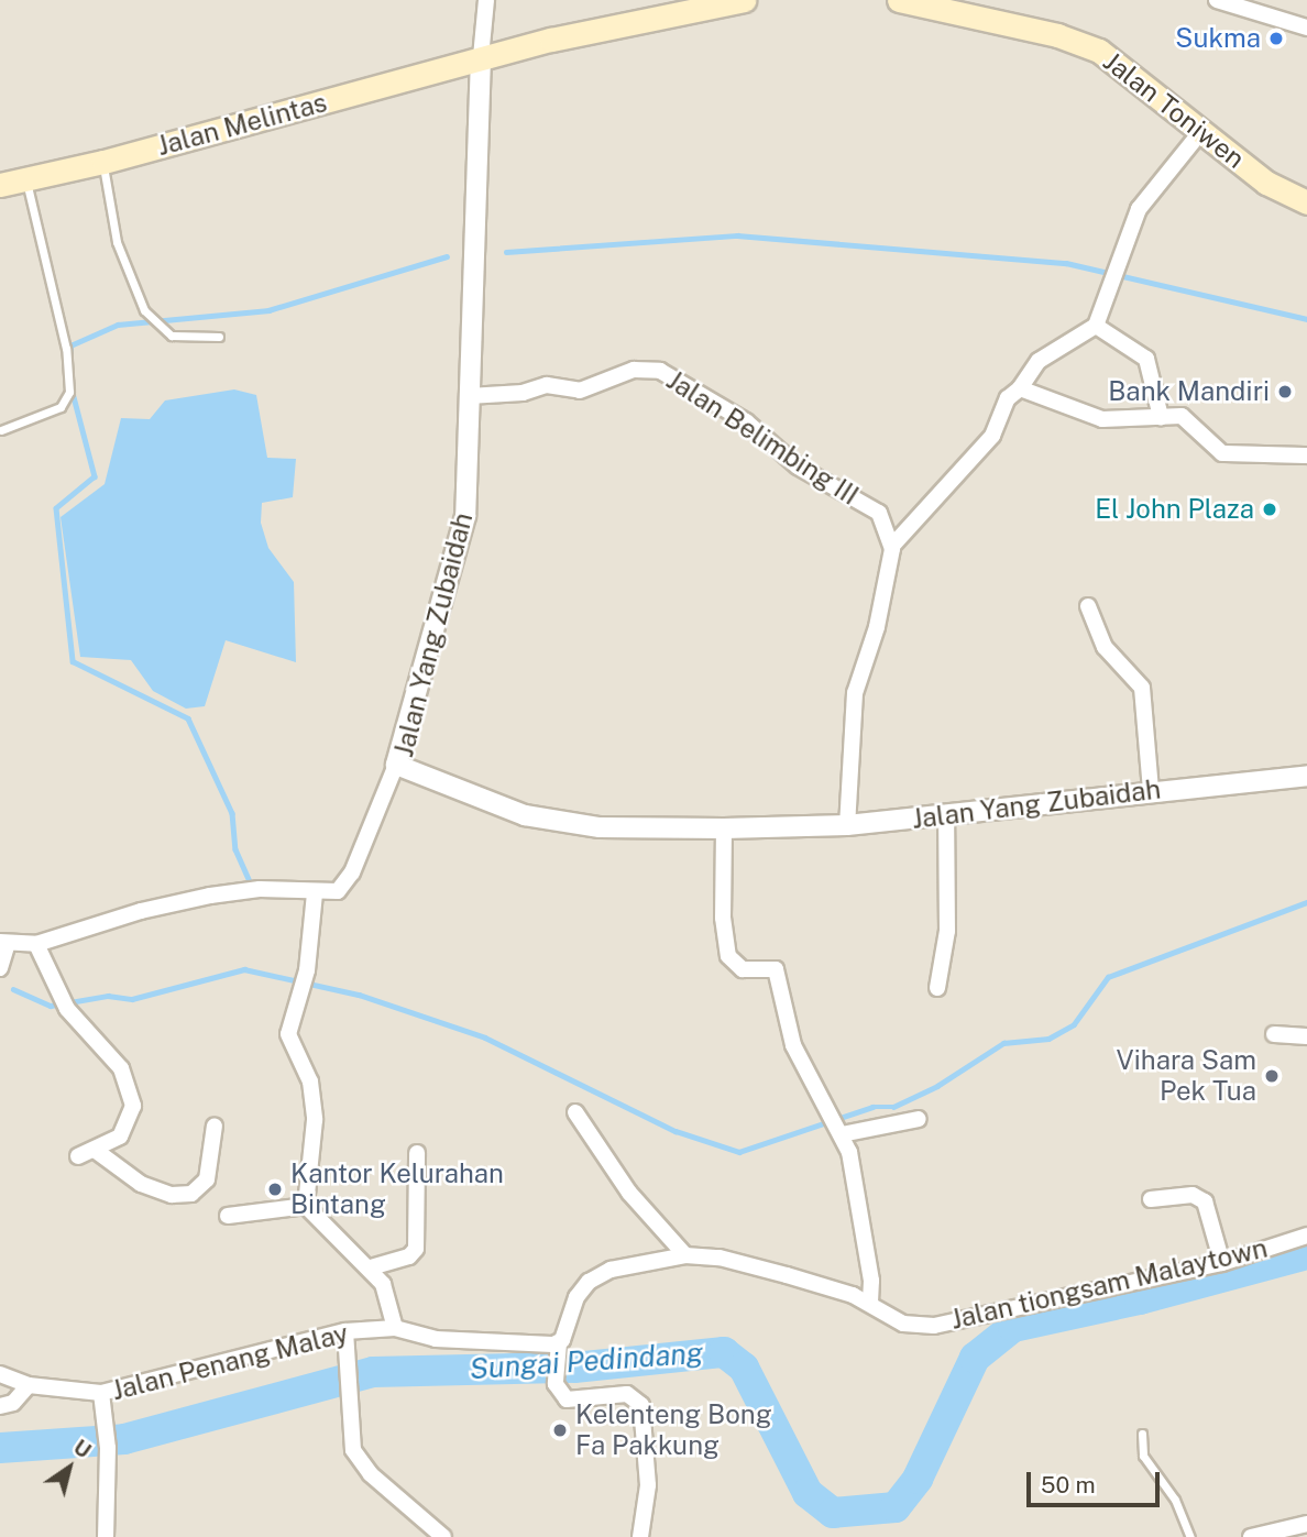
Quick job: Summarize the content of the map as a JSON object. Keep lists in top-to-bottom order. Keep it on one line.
{"streets":{"main road":["Jalan Toniwen","Jalan Melintas"],"street":["Jalan Belimbing III","Jalan Yang Zubaidah","Jalan tiongsam Malaytown","Jalan Penang Malay"]},"crossings":[["Jalan Melintas","Jalan Yang Zubaidah"],["Jalan Belimbing III","Jalan Yang Zubaidah"]],"water":["Sungai Pedindang"],"places":["Sukma","Bank Mandiri","El John Plaza","Vihara Sam Pek Tua","Kantor Kelurahan Bintang","Kelenteng Bong Fa Pakkung"],"scale_bar":"50 m","north":"top right"}
